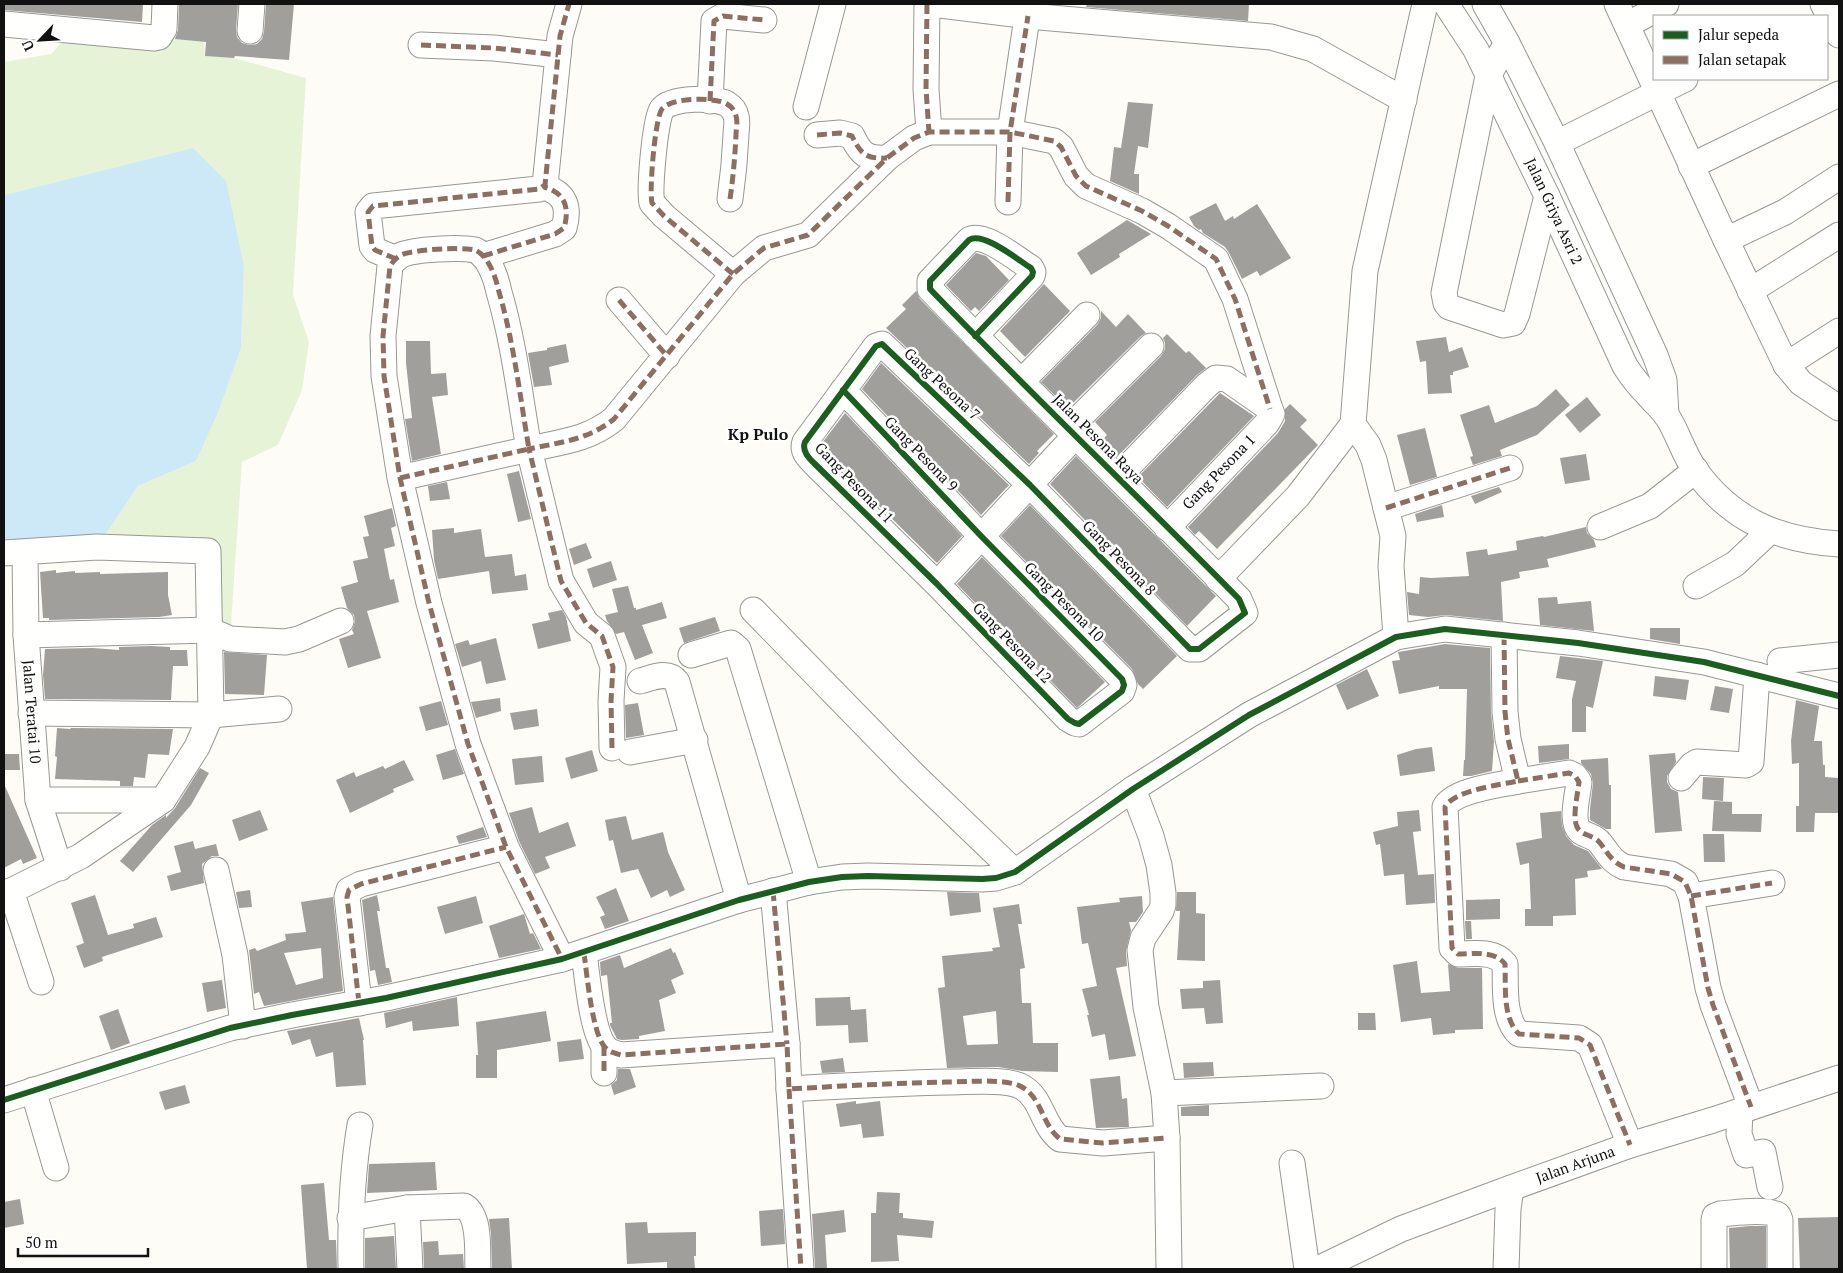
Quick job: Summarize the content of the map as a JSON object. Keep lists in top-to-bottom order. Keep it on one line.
{"streets":{"street":["Jalan Griya Asri 2","Gang Pesona 7","Jalan Pesona Raya","Gang Pesona 9","Gang Pesona 1","Gang Pesona 11","Gang Pesona 8","Gang Pesona 10","Gang Pesona 12","Jalan Teratai 10","Jalan Arjuna"]},"crossings":[["Gang Pesona 7","Gang Pesona 9"],["Gang Pesona 7","Gang Pesona 11"],["Gang Pesona 7","Gang Pesona 8"],["Jalan Pesona Raya","Gang Pesona 1"],["Jalan Pesona Raya","Gang Pesona 8"],["Gang Pesona 9","Gang Pesona 11"],["Gang Pesona 9","Gang Pesona 10"],["Gang Pesona 11","Gang Pesona 12"],["Gang Pesona 10","Gang Pesona 12"]],"districts":["Kp Pulo"],"legend":["Jalur sepeda","Jalan setapak"],"scale_bar":"50 m","north":"bottom left"}
